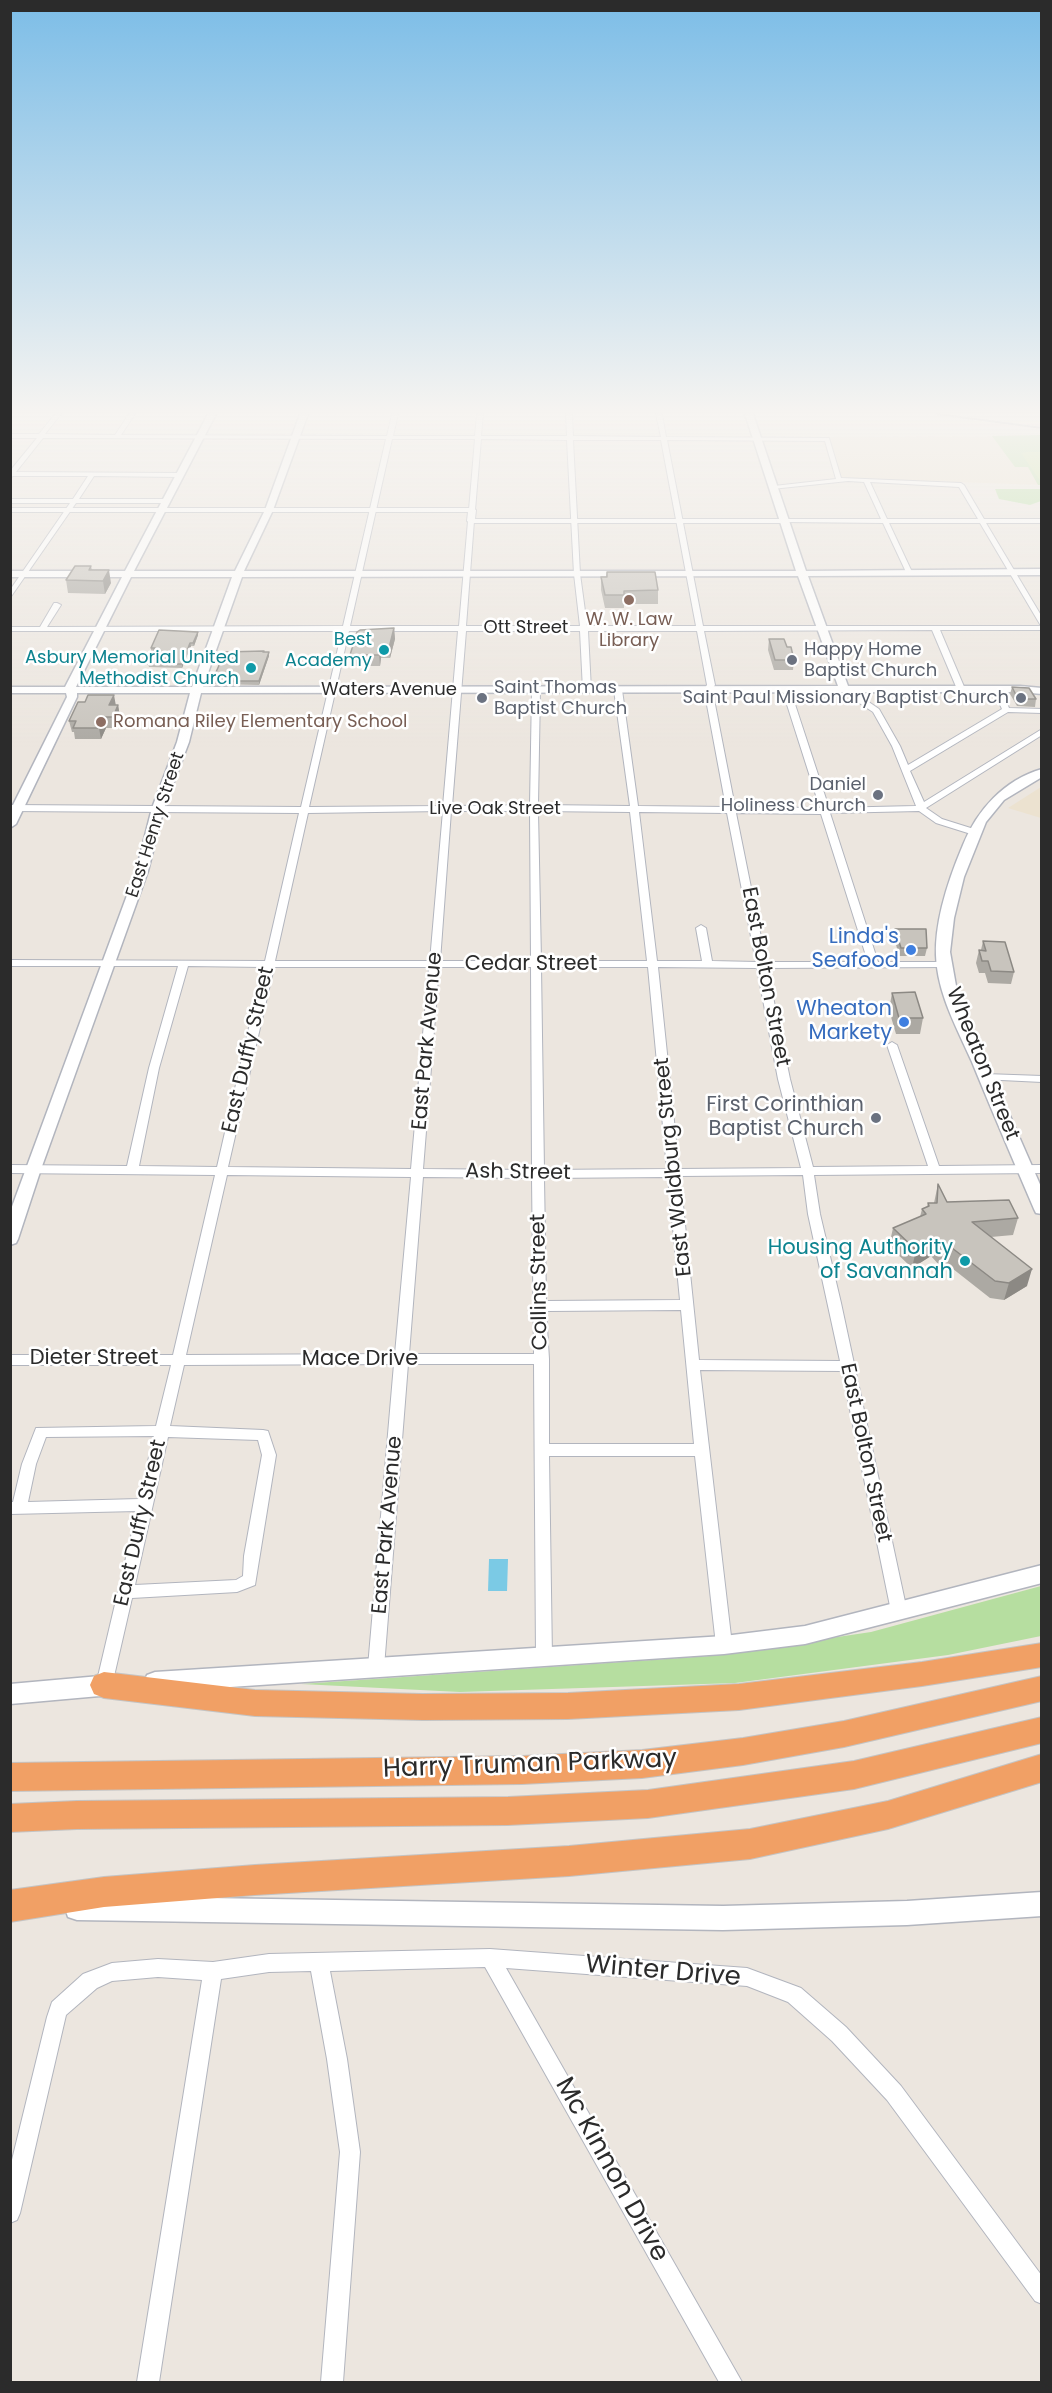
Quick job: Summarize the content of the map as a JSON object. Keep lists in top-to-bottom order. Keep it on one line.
{"streets":{"highway":["Harry Truman Parkway"],"main road":["Waters Avenue","East Henry Street","Wheaton Street"],"street":["Ott Street","Live Oak Street","Cedar Street","East Bolton Street","East Park Avenue","East Duffy Street","East Waldburg Street","Ash Street","Collins Street","Dieter Street","Mace Drive","Winter Drive","Mc Kinnon Drive"]},"crossings":[["Ott Street","East Henry Street"],["Ott Street","East Bolton Street"],["Ott Street","East Park Avenue"],["Ott Street","East Duffy Street"],["Waters Avenue","East Henry Street"],["Waters Avenue","East Bolton Street"],["Waters Avenue","East Park Avenue"],["Waters Avenue","East Duffy Street"],["Waters Avenue","East Waldburg Street"],["Waters Avenue","Collins Street"],["Live Oak Street","East Henry Street"],["Live Oak Street","East Bolton Street"],["Live Oak Street","East Park Avenue"],["Live Oak Street","East Duffy Street"],["Live Oak Street","East Waldburg Street"],["Live Oak Street","Collins Street"],["East Henry Street","Cedar Street"],["East Henry Street","Ash Street"],["Cedar Street","East Bolton Street"],["Cedar Street","East Park Avenue"],["Cedar Street","East Duffy Street"],["Cedar Street","Wheaton Street"],["Cedar Street","East Waldburg Street"],["Cedar Street","Collins Street"],["East Bolton Street","Ash Street"],["East Park Avenue","Ash Street"],["East Park Avenue","Mace Drive"],["East Duffy Street","Ash Street"],["East Duffy Street","Dieter Street"],["East Duffy Street","Mace Drive"],["Wheaton Street","Ash Street"],["East Waldburg Street","Ash Street"],["Ash Street","Collins Street"],["Collins Street","Mace Drive"],["Dieter Street","Mace Drive"],["Winter Drive","Mc Kinnon Drive"]],"places":["W. W. Law Library","Best Academy","Happy Home Baptist Church","Asbury Memorial United Methodist Church","Saint Thomas Baptist Church","Saint Paul Missionary Baptist Church","Romana Riley Elementary School","Daniel Holiness Church","Linda's Seafood","Wheaton Markety","First Corinthian Baptist Church","Housing Authority of Savannah"]}
